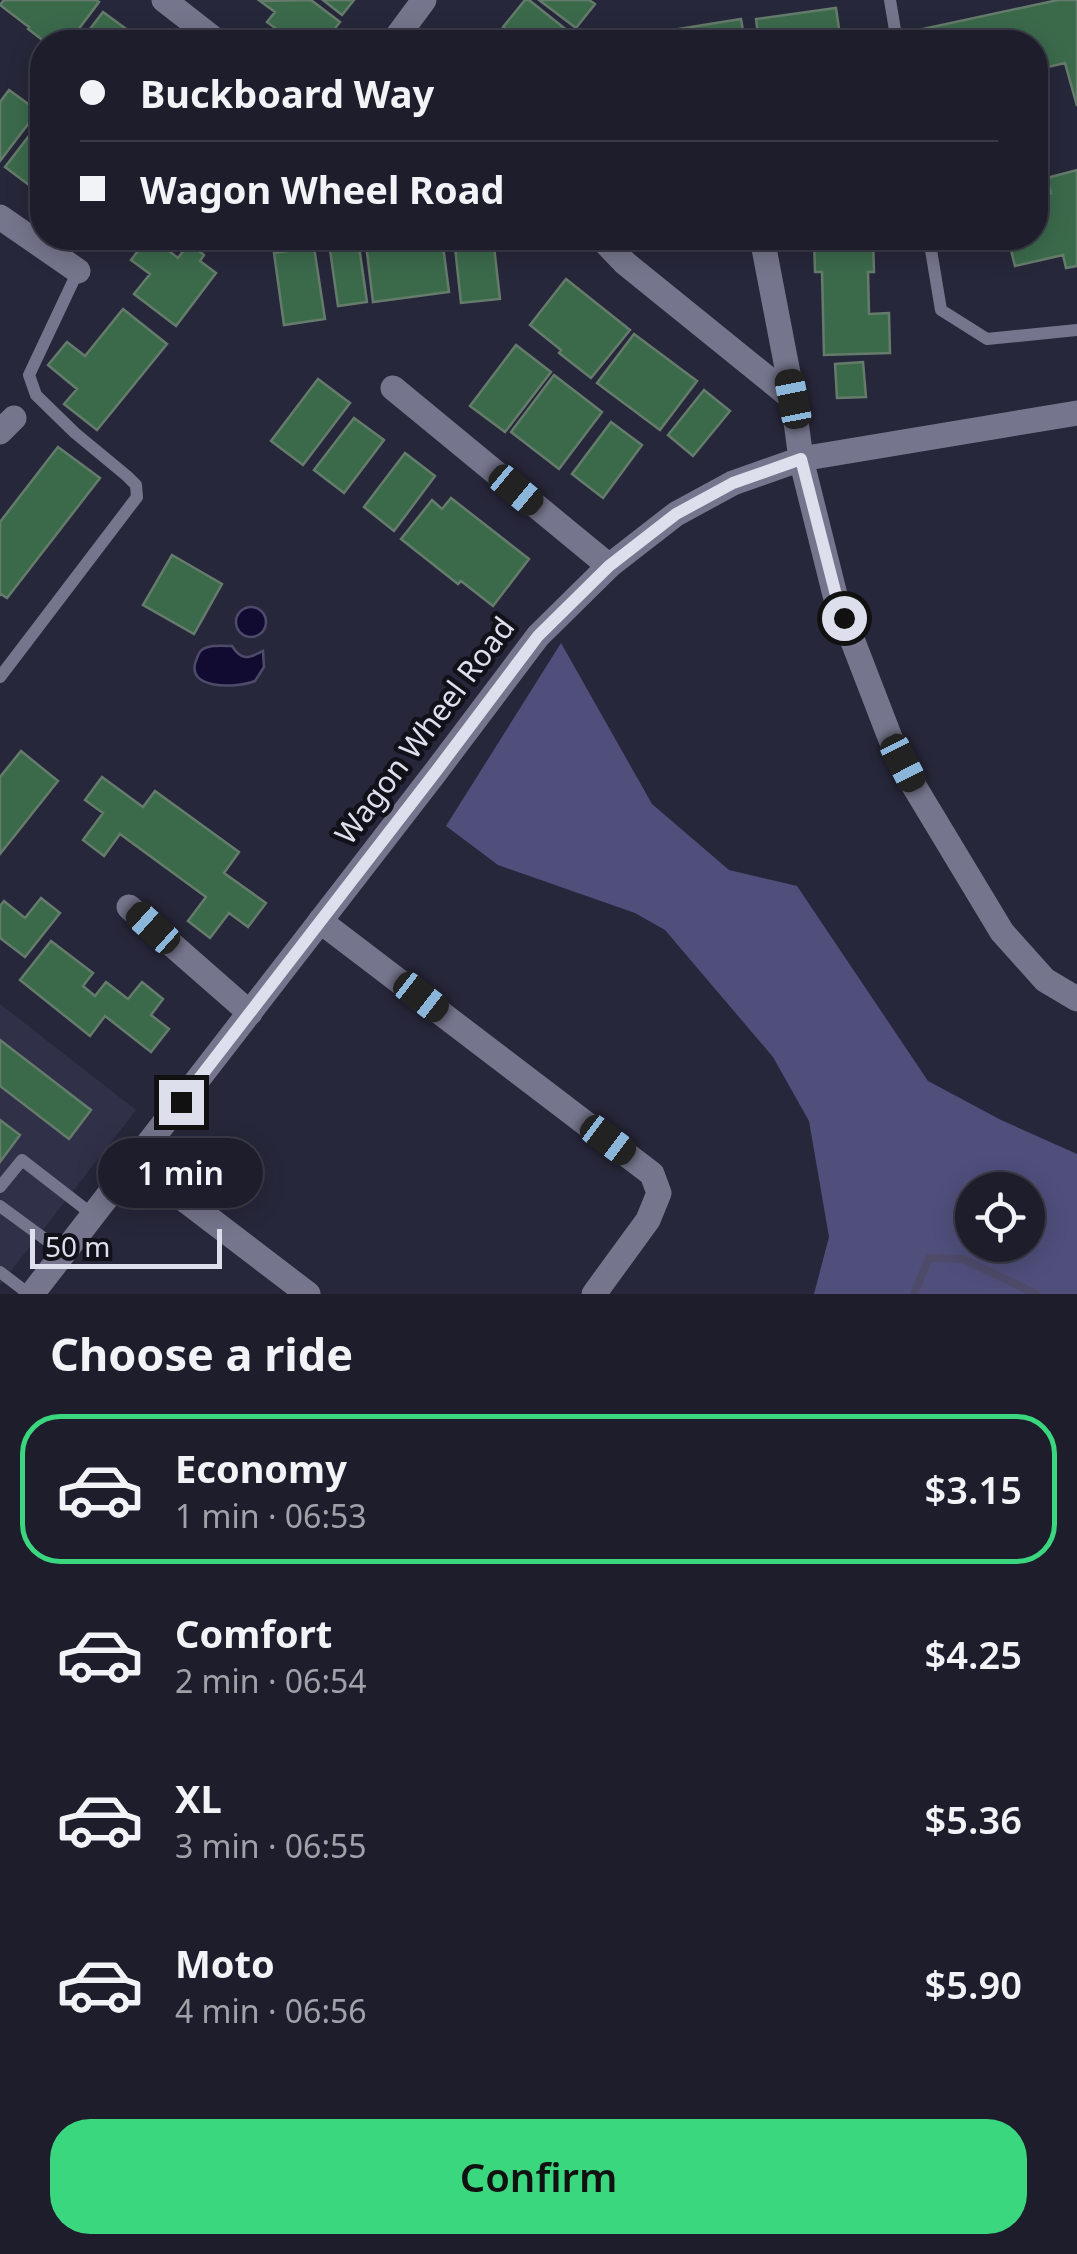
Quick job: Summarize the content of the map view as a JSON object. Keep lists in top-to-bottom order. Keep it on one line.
{"streets":{"street":["Wagon Wheel Road"]},"scale_bar":"50 m","page":{"banner":["Buckboard Way","Wagon Wheel Road"],"bubble":"1 min","scale":"50 m","heading":"Choose a ride","list":[{"name":"Economy","note":"1 min · 06:53","value":"$3.15"},{"name":"Comfort","note":"2 min · 06:54","value":"$4.25"},{"name":"XL","note":"3 min · 06:55","value":"$5.36"},{"name":"Moto","note":"4 min · 06:56","value":"$5.90"}],"buttons":"Confirm"}}
